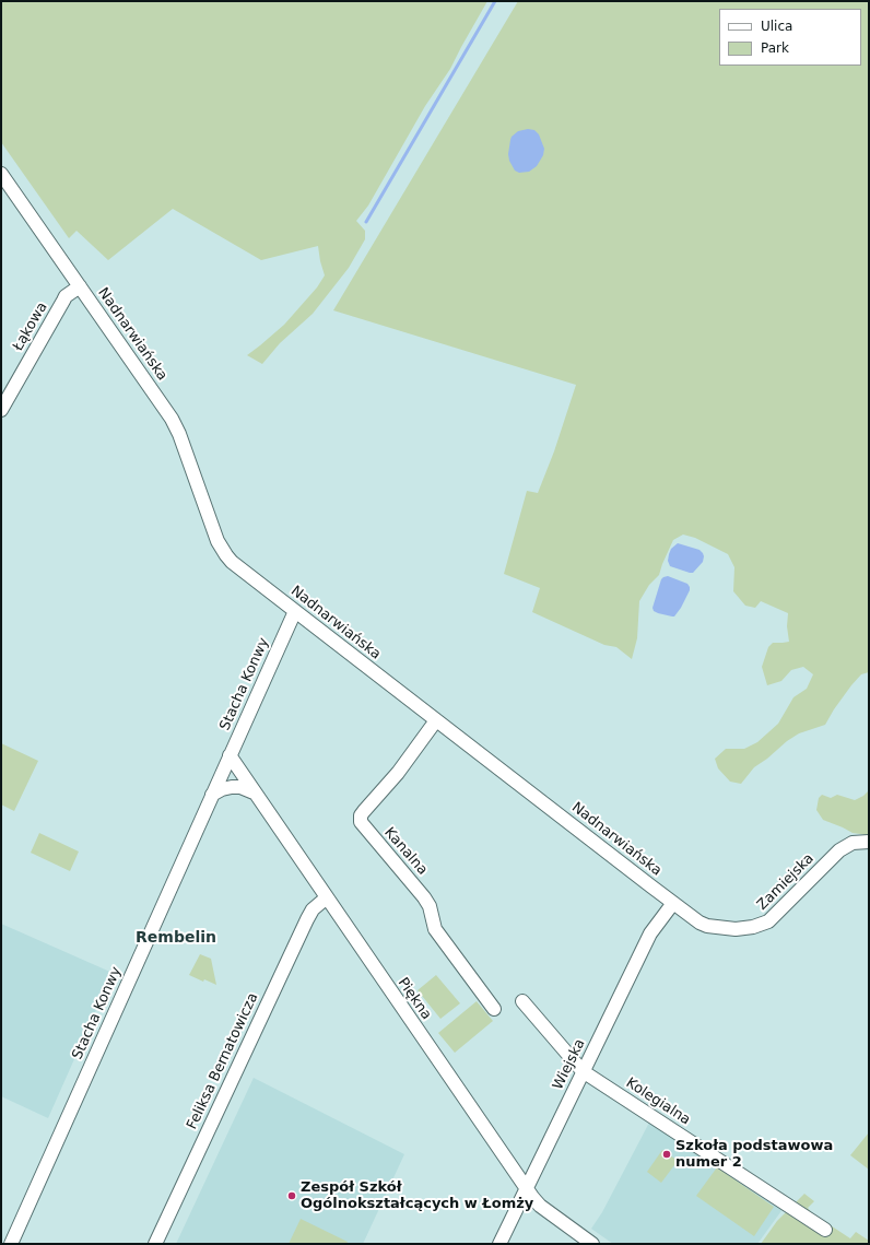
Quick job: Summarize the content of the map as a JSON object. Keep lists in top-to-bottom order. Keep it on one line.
{"streets":{"street":["Łąkowa","Nadnarwiańska","Stacha Konwy","Kanalna","Zamiejska","Piękna","Feliksa Bernatowicza","Wiejska","Kolegialna"]},"crossings":[["Łąkowa","Nadnarwiańska"],["Nadnarwiańska","Stacha Konwy"],["Nadnarwiańska","Kanalna"],["Nadnarwiańska","Zamiejska"],["Nadnarwiańska","Wiejska"],["Stacha Konwy","Piękna"],["Zamiejska","Wiejska"],["Piękna","Feliksa Bernatowicza"],["Piękna","Wiejska"],["Wiejska","Kolegialna"]],"districts":["Rembelin"],"places":["Szkoła podstawowa numer 2","Zespół Szkół Ogólnokształcących w Łomży"],"legend":["Ulica","Park"]}
